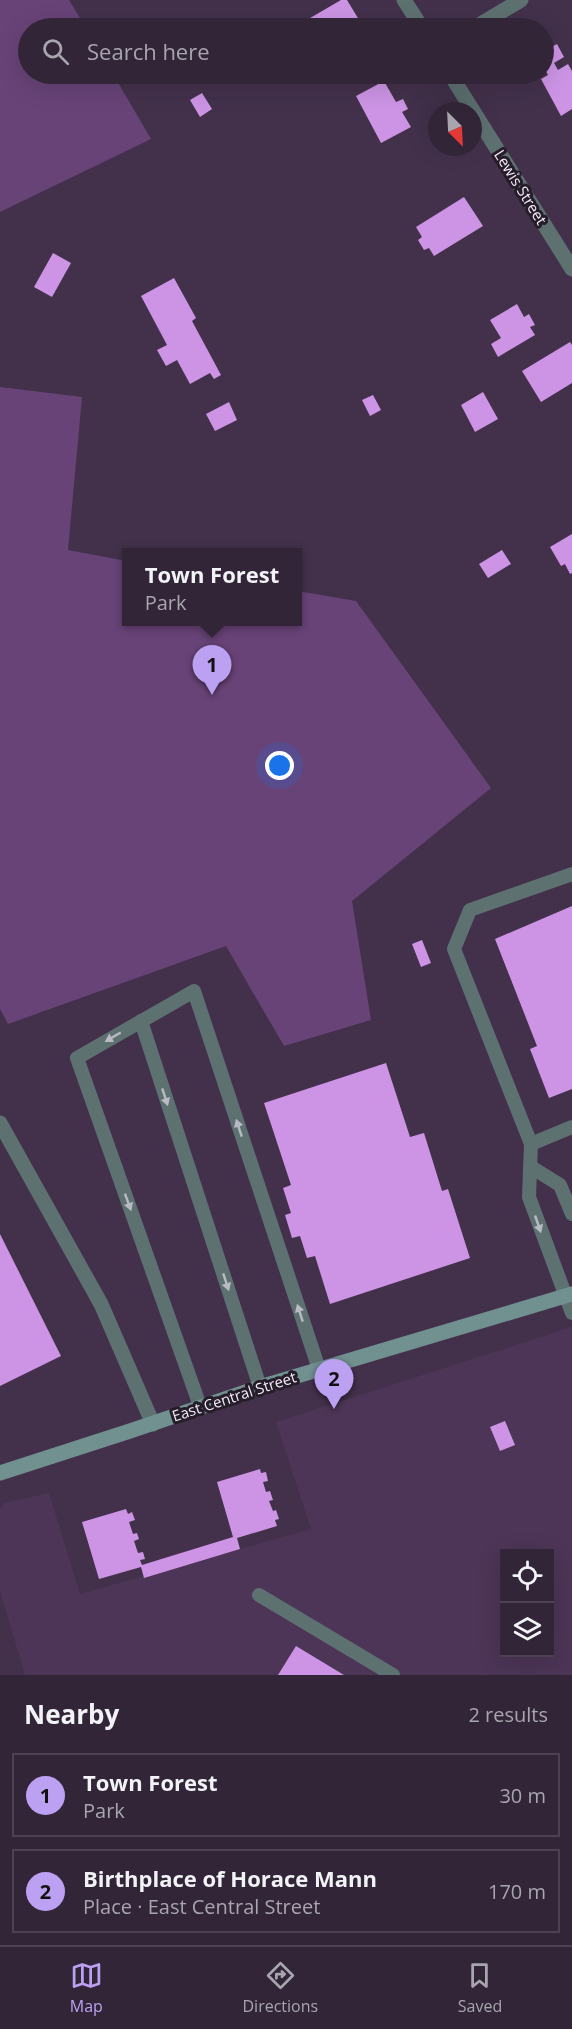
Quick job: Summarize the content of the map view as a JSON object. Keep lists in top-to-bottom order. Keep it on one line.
{"streets":{"main road":["East Central Street"],"street":["Lewis Street"]},"north":"bottom right","page":{"search":"Search here","popup":["Town Forest","Park"],"pins":["1","2"],"heading":["Nearby","2 results"],"list":[{"mark":"1","name":"Town Forest","note":"Park","value":"30 m"},{"mark":"2","name":"Birthplace of Horace Mann","note":"Place · East Central Street","value":"170 m"}],"nav":["Map","Directions","Saved"]}}
